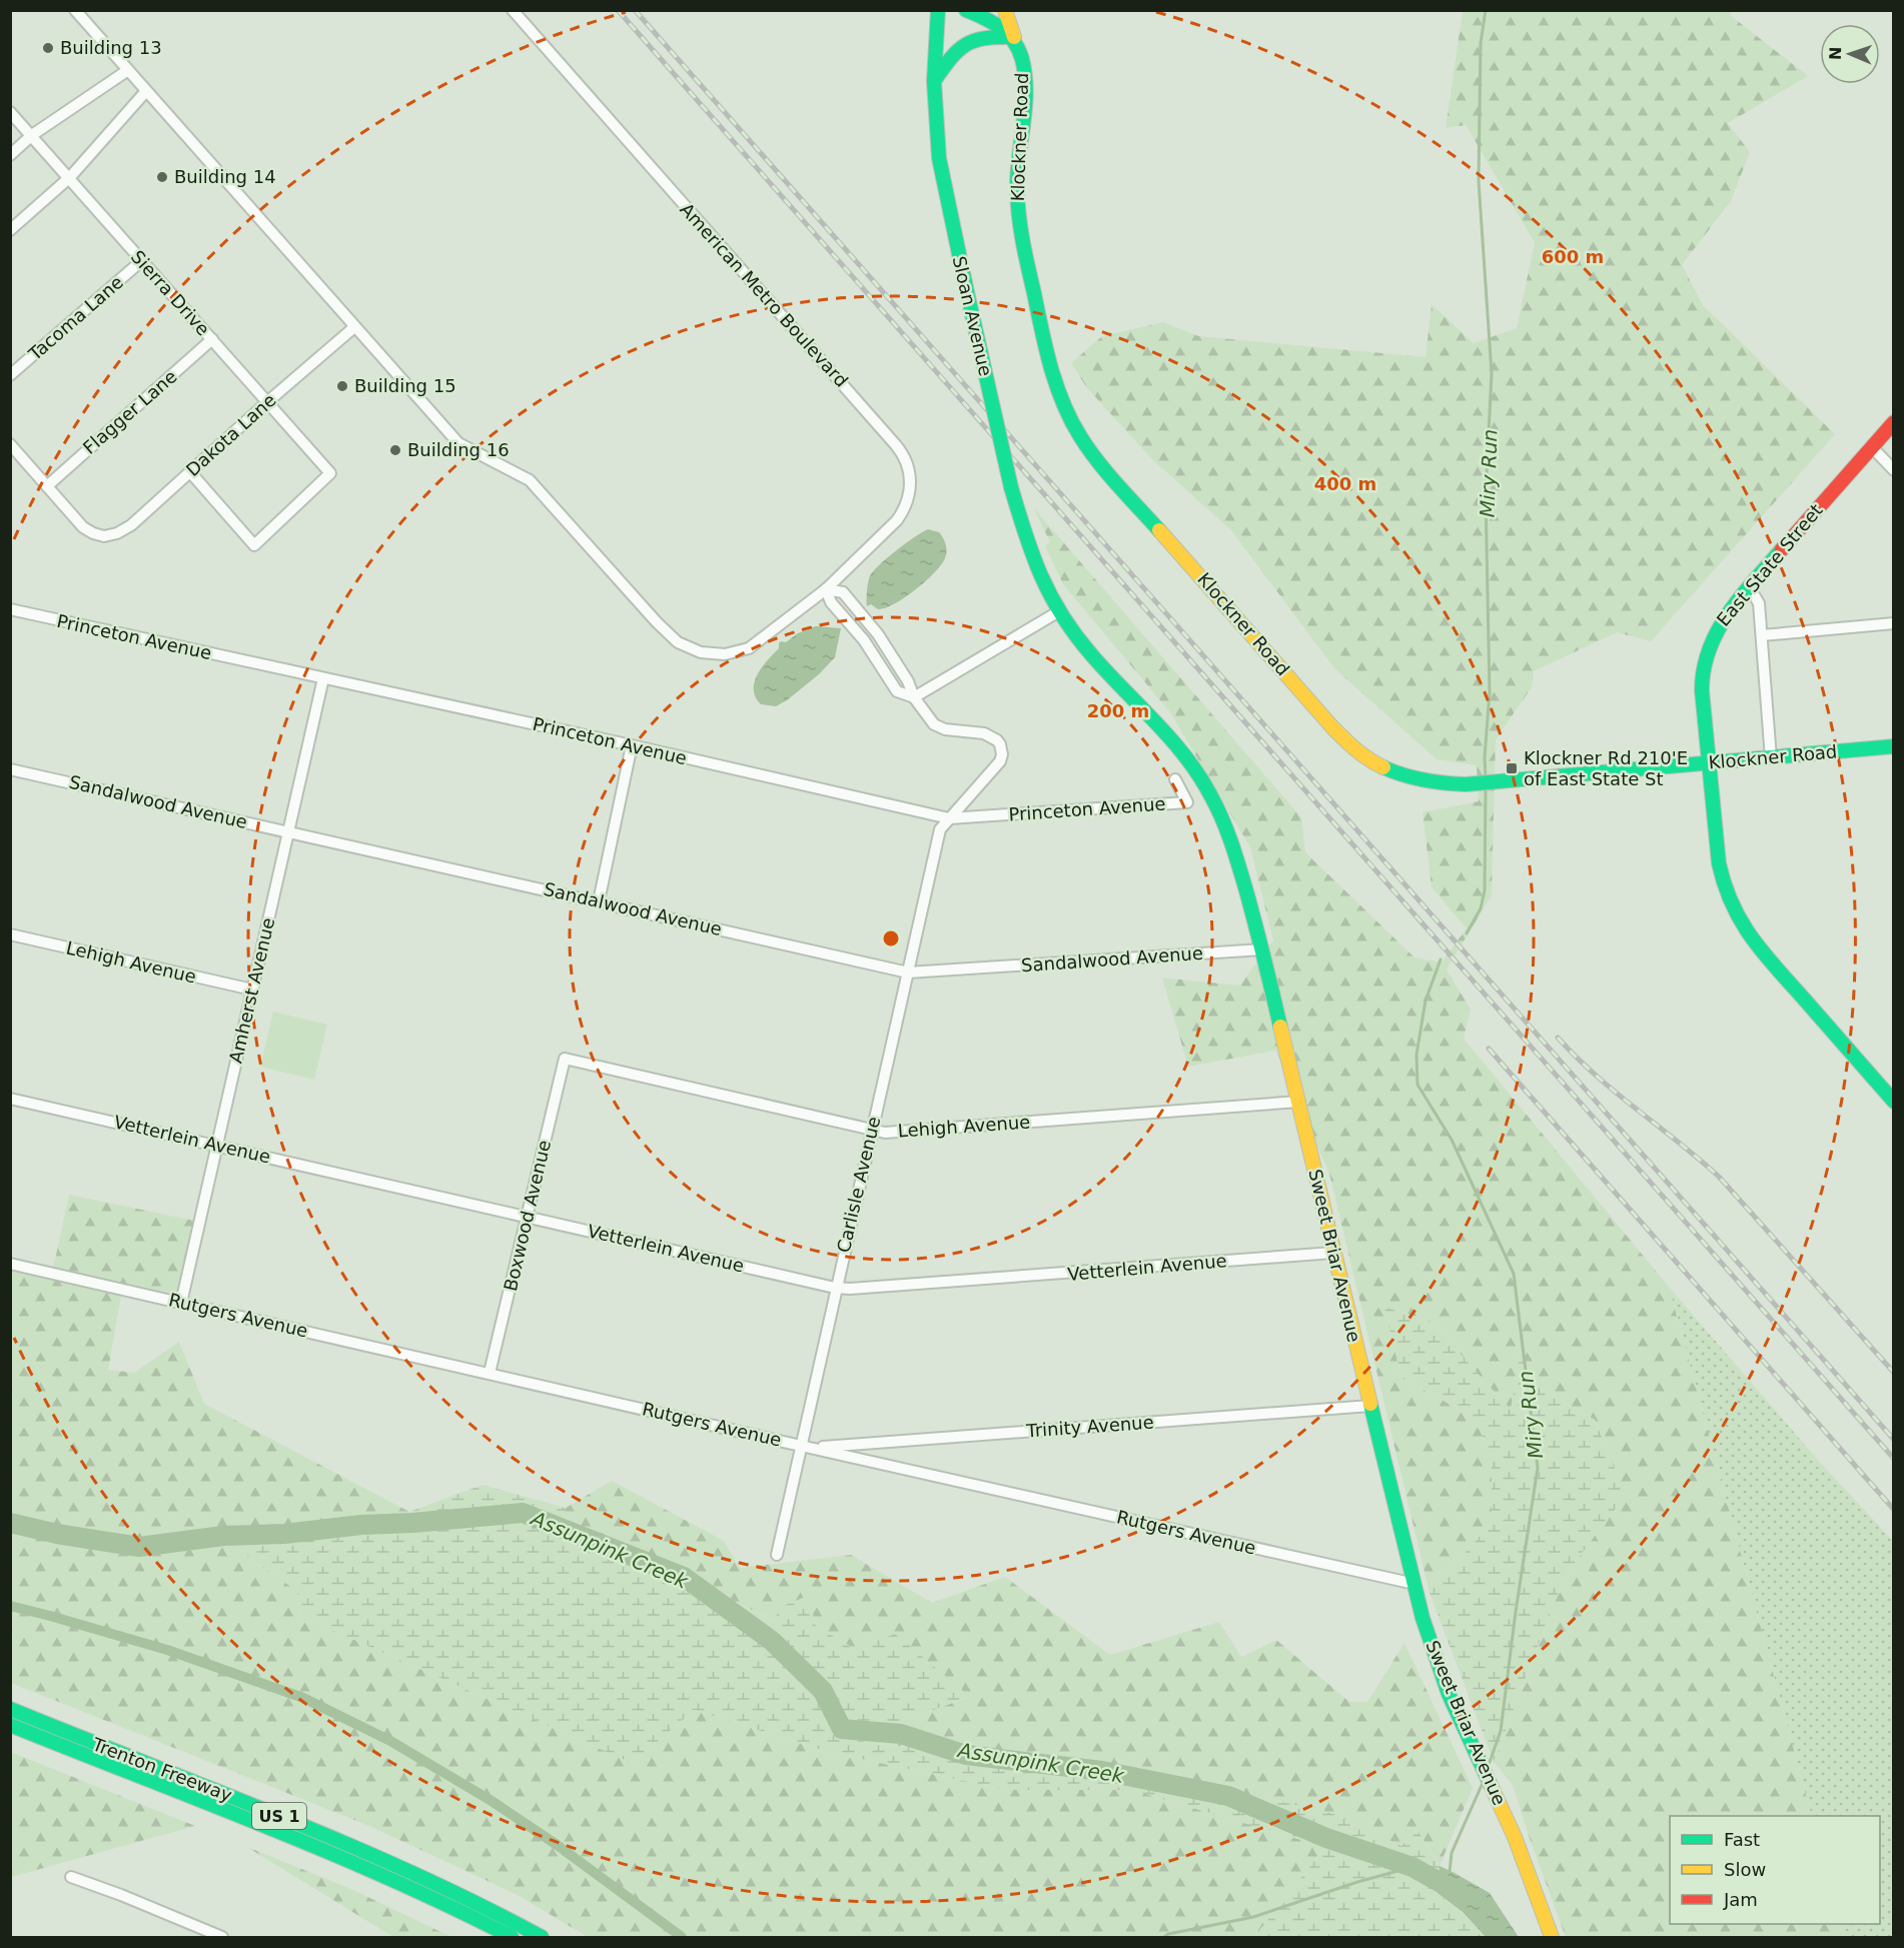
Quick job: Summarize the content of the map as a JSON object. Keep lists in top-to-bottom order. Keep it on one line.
{"streets":{"main road":["Klockner Road","Sloan Avenue","East State Street","Sweet Briar Avenue","Trenton Freeway","US 1"],"street":["Sierra Drive","American Metro Boulevard","Tacoma Lane","Flagger Lane","Dakota Lane","Princeton Avenue","Sandalwood Avenue","Lehigh Avenue","Amherst Avenue","Vetterlein Avenue","Carlisle Avenue","Boxwood Avenue","Rutgers Avenue","Trinity Avenue"]},"crossings":[["Klockner Road","East State Street"],["Sierra Drive","Tacoma Lane"],["Sierra Drive","Flagger Lane"],["Sierra Drive","Dakota Lane"],["American Metro Boulevard","Dakota Lane"],["Sloan Avenue","Sweet Briar Avenue"],["Flagger Lane","Dakota Lane"],["Princeton Avenue","Amherst Avenue"],["Princeton Avenue","Carlisle Avenue"],["Sandalwood Avenue","Amherst Avenue"],["Sandalwood Avenue","Carlisle Avenue"],["Sandalwood Avenue","Sweet Briar Avenue"],["Lehigh Avenue","Amherst Avenue"],["Lehigh Avenue","Carlisle Avenue"],["Lehigh Avenue","Boxwood Avenue"],["Lehigh Avenue","Sweet Briar Avenue"],["Amherst Avenue","Vetterlein Avenue"],["Amherst Avenue","Rutgers Avenue"],["Vetterlein Avenue","Carlisle Avenue"],["Vetterlein Avenue","Boxwood Avenue"],["Vetterlein Avenue","Sweet Briar Avenue"],["Carlisle Avenue","Rutgers Avenue"],["Carlisle Avenue","Trinity Avenue"],["Boxwood Avenue","Rutgers Avenue"],["Sweet Briar Avenue","Rutgers Avenue"],["Sweet Briar Avenue","Trinity Avenue"],["Rutgers Avenue","Trinity Avenue"]],"water":["Miry Run","Assunpink Creek"],"places":{"other":["Building 13","Building 14","Building 15","Building 16"],"transit":["Klockner Rd 210'E of East State St"]},"legend":["Fast","Slow","Jam"],"north":"left","rings":["600 m","400 m","200 m"]}
